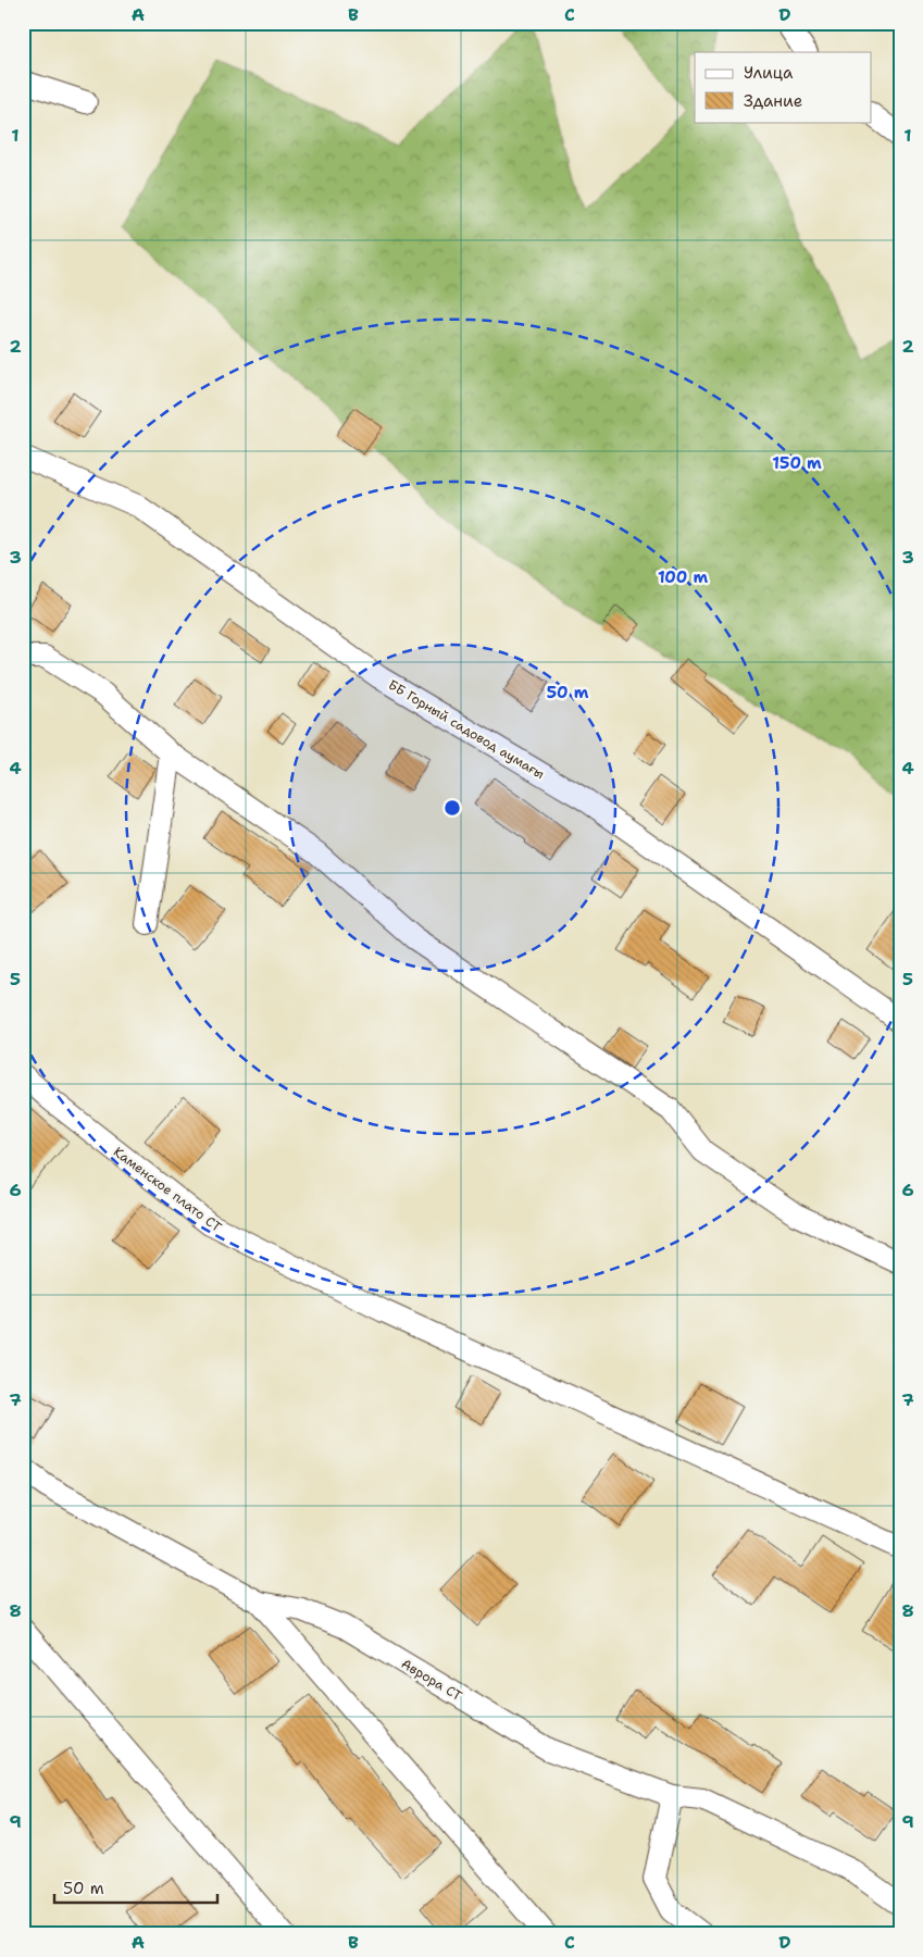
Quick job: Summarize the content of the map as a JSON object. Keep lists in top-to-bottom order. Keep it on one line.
{"streets":{"street":["ББ Горный садовод аумағы","Каменское плато СТ","Аврора СТ"]},"legend":["Улица","Здание"],"scale_bar":"50 m","grid":{"columns":["A","B","C","D"],"rows":["1","2","3","4","5","6","7","8","9"]},"rings":["150 m","100 m","50 m"]}
